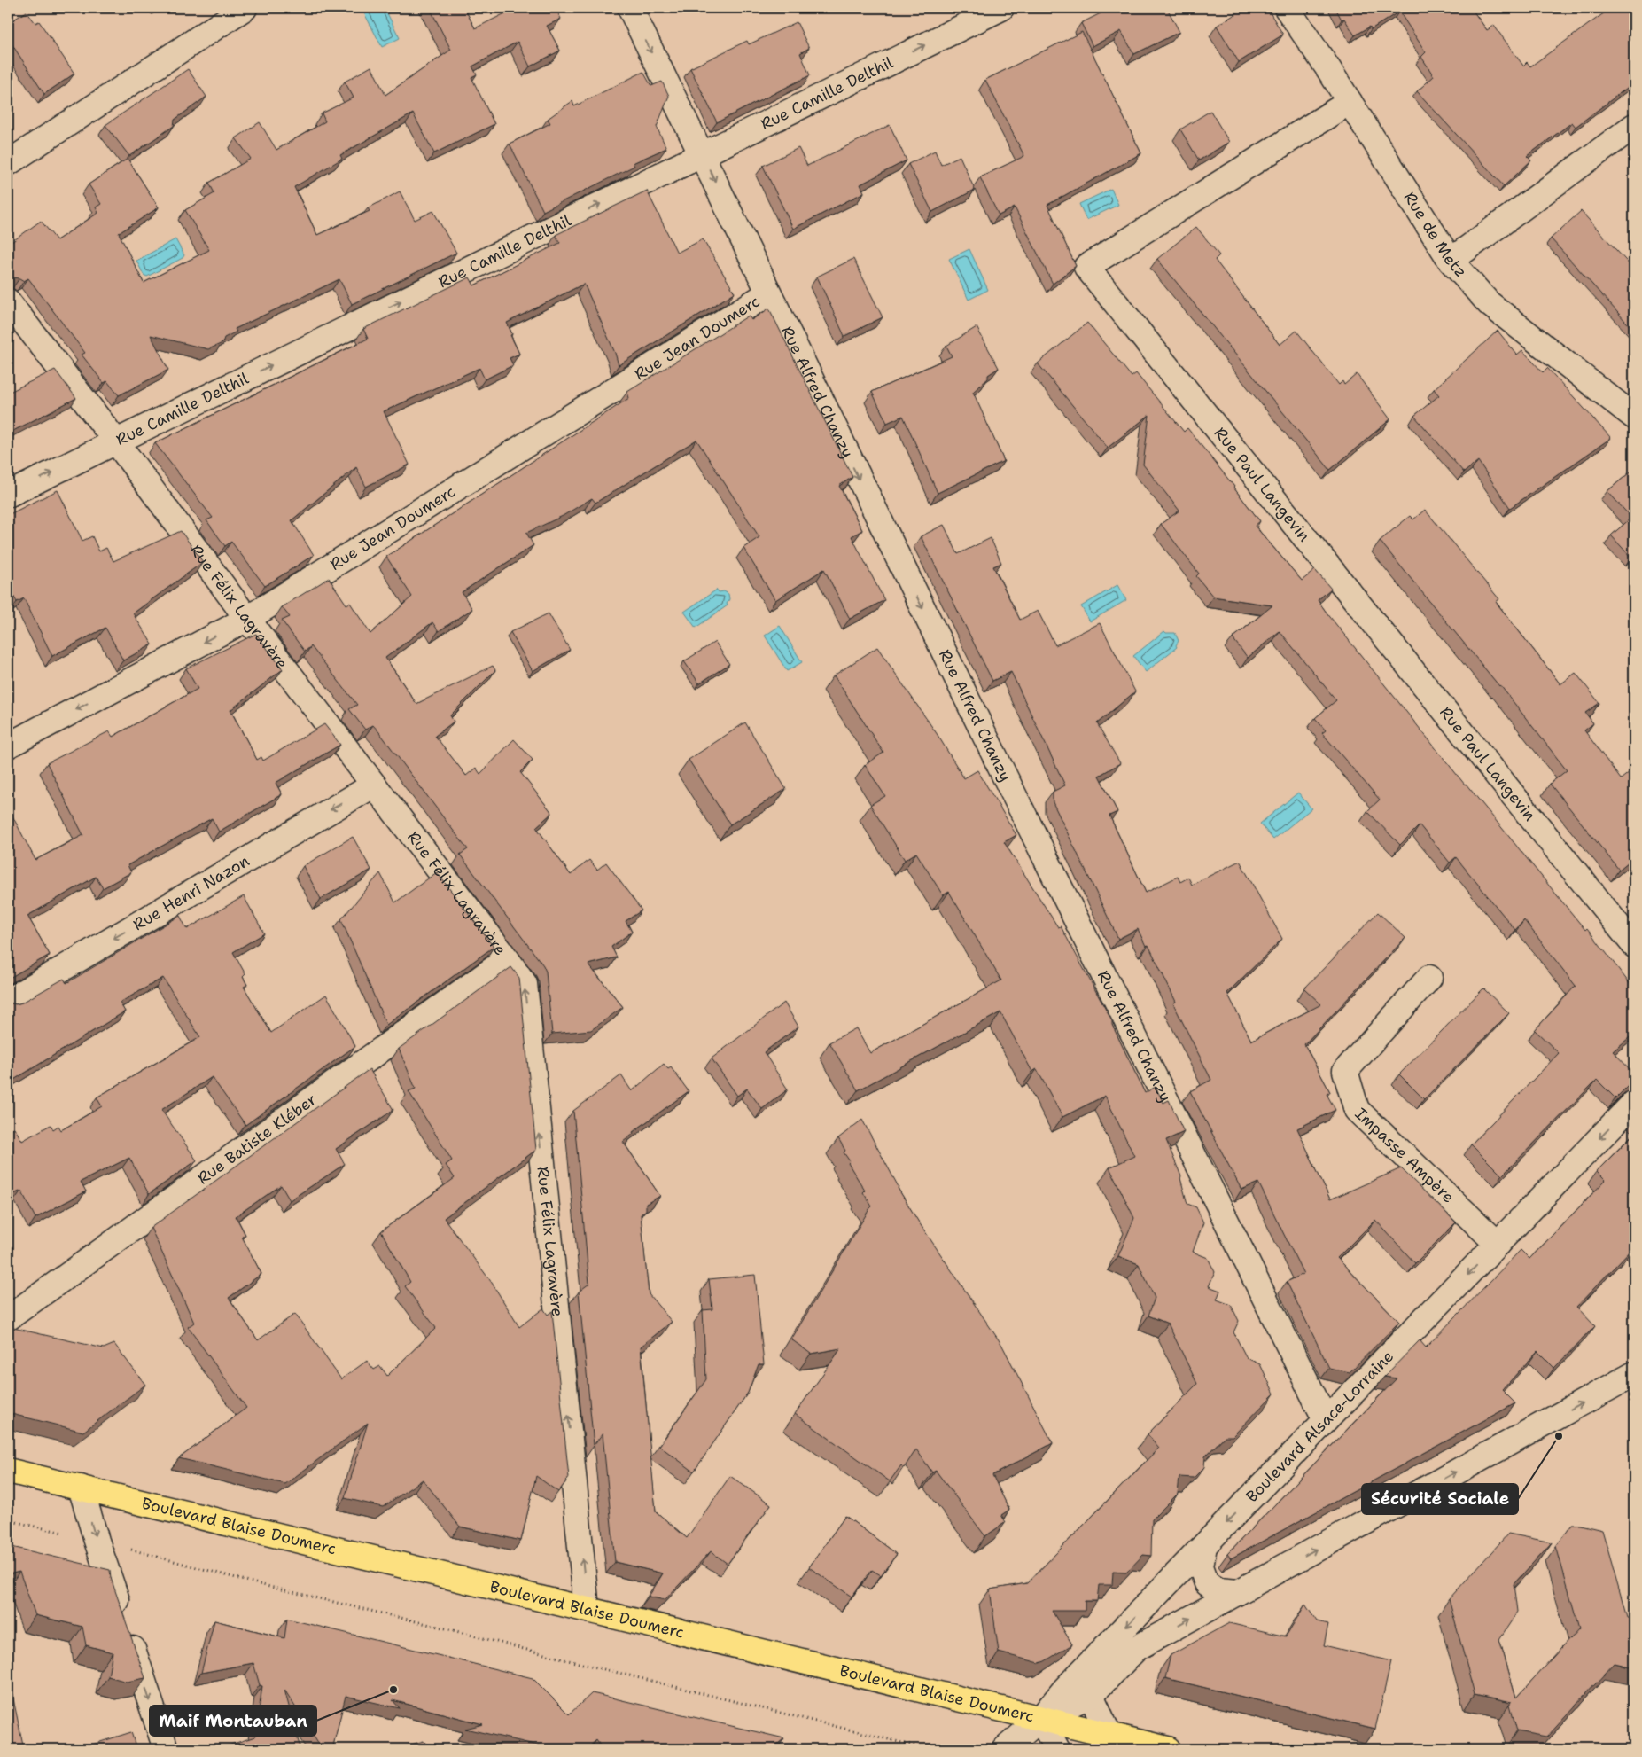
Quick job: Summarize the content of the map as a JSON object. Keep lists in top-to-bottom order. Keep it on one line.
{"streets":{"main road":["Boulevard Blaise Doumerc"],"street":["Rue Camille Delthil","Rue de Metz","Rue Jean Doumerc","Rue Alfred Chanzy","Rue Paul Langevin","Rue Félix Lagravère","Rue Henri Nazon","Rue Batiste Kléber","Impasse Ampère","Boulevard Alsace-Lorraine"]},"crossings":[["Rue Camille Delthil","Rue Alfred Chanzy"],["Rue Camille Delthil","Rue Félix Lagravère"],["Rue de Metz","Rue Paul Langevin"],["Rue Jean Doumerc","Rue Alfred Chanzy"],["Rue Jean Doumerc","Rue Félix Lagravère"],["Rue Alfred Chanzy","Boulevard Alsace-Lorraine"],["Rue Félix Lagravère","Rue Henri Nazon"],["Rue Félix Lagravère","Rue Batiste Kléber"],["Rue Félix Lagravère","Boulevard Blaise Doumerc"],["Impasse Ampère","Boulevard Alsace-Lorraine"],["Boulevard Alsace-Lorraine","Boulevard Blaise Doumerc"]],"one_way":["Rue Camille Delthil","Rue Alfred Chanzy","Rue Félix Lagravère","Rue Henri Nazon"],"places":["Sécurité Sociale","Maif Montauban"]}
